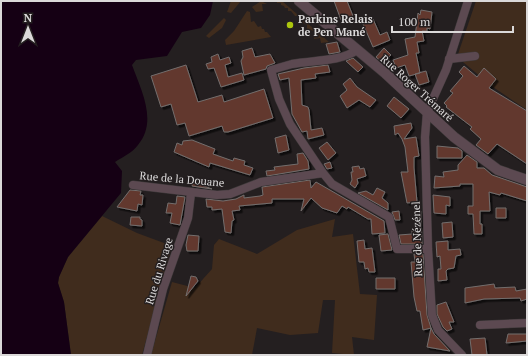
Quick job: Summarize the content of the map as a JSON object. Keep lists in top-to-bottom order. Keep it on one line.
{"streets":{"street":["Rue Roger Trémaré","Rue de la Douane","Rue de Nézénel","Rue du Rivage"]},"crossings":[["Rue Roger Trémaré","Rue de Nézénel"],["Rue de la Douane","Rue du Rivage"]],"places":["Parkins Relais de Pen Mané"],"scale_bar":"100 m","north":"top"}
